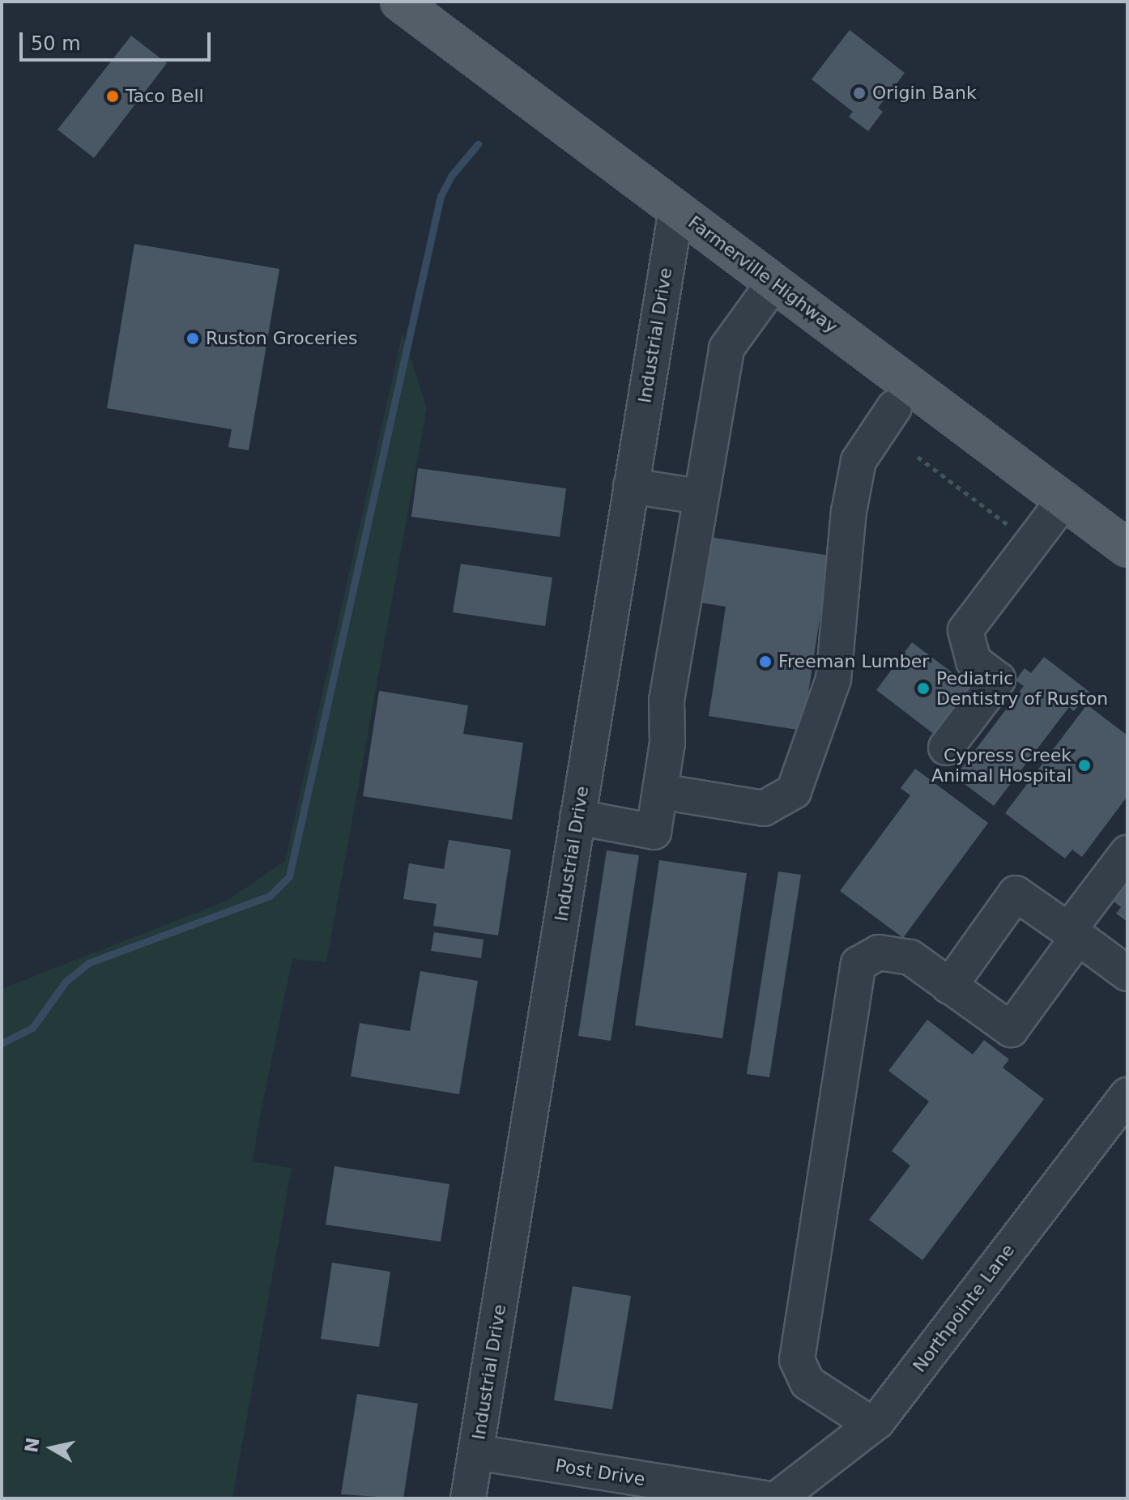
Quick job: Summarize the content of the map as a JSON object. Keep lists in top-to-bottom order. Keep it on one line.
{"streets":{"main road":["Farmerville Highway"],"street":["Industrial Drive","Northpointe Lane","Post Drive"]},"crossings":[["Farmerville Highway","Industrial Drive"],["Industrial Drive","Post Drive"]],"places":["Origin Bank","Taco Bell","Ruston Groceries","Freeman Lumber","Pediatric Dentistry of Ruston","Cypress Creek Animal Hospital"],"scale_bar":"50 m","north":"left"}
